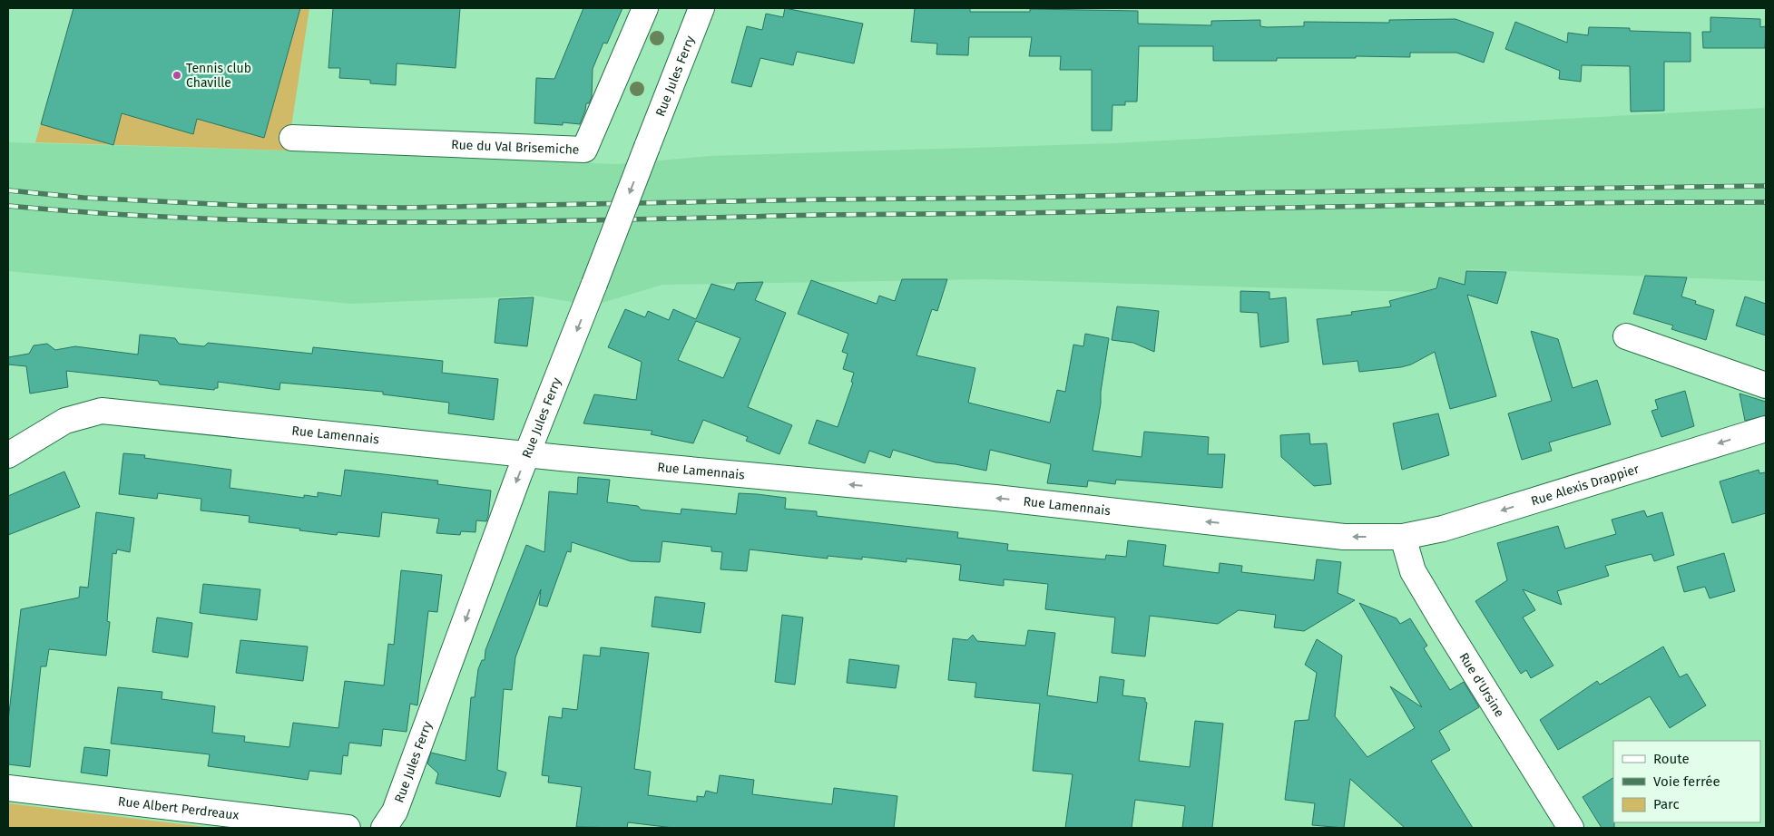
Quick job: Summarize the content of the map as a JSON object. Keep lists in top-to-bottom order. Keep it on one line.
{"streets":{"street":["Rue Jules Ferry","Rue du Val Brisemiche","Rue Lamennais","Rue Alexis Drappier","Rue d'Ursine","Rue Albert Perdreaux"]},"crossings":[["Rue Jules Ferry","Rue Lamennais"],["Rue Lamennais","Rue Alexis Drappier"],["Rue Lamennais","Rue d'Ursine"],["Rue Alexis Drappier","Rue d'Ursine"]],"one_way":["Rue Jules Ferry","Rue Lamennais","Rue Alexis Drappier"],"places":["Tennis club Chaville"],"legend":["Route","Voie ferrée","Parc"]}
